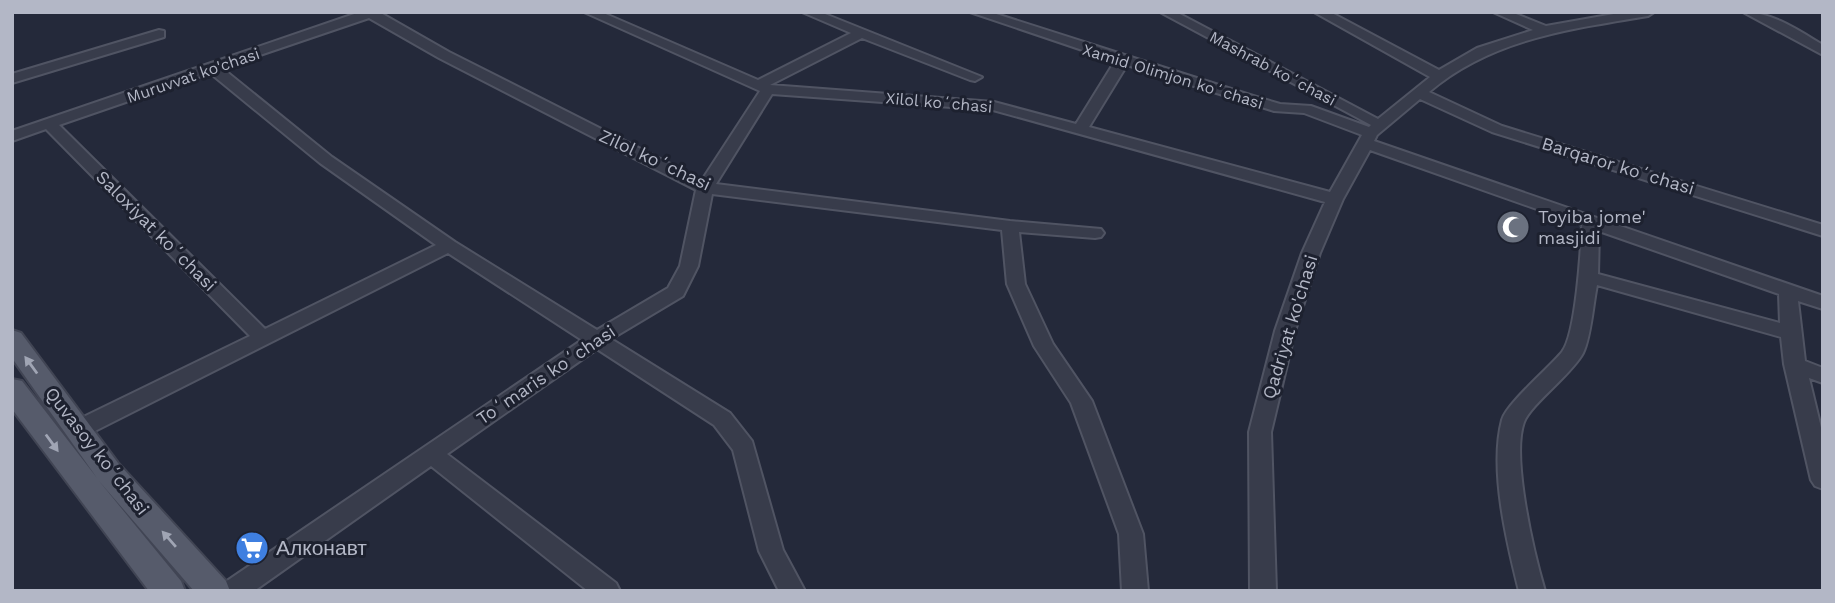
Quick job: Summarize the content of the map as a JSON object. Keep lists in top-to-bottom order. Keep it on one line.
{"streets":{"main road":["Quvasoy koʻchasi"],"street":["Mashrab koʻchasi","Muruvvat ko'chasi","Xamid Olimjon koʻchasi","Xilol koʻchasi","Zilol koʻchasi","Barqaror koʻchasi","Saloxiyat koʻchasi","Qadriyat ko'chasi","Toʻmaris koʻchasi"]},"crossings":[["Mashrab koʻchasi","Xamid Olimjon koʻchasi"],["Mashrab koʻchasi","Qadriyat ko'chasi"],["Muruvvat ko'chasi","Zilol koʻchasi"],["Muruvvat ko'chasi","Saloxiyat koʻchasi"],["Xamid Olimjon koʻchasi","Qadriyat ko'chasi"],["Xilol koʻchasi","Qadriyat ko'chasi"],["Xilol koʻchasi","Toʻmaris koʻchasi"],["Zilol koʻchasi","Toʻmaris koʻchasi"],["Barqaror koʻchasi","Qadriyat ko'chasi"]],"places":{"mosque":["Toyiba jome' masjidi"],"supermarket":["Алконавт"]}}
